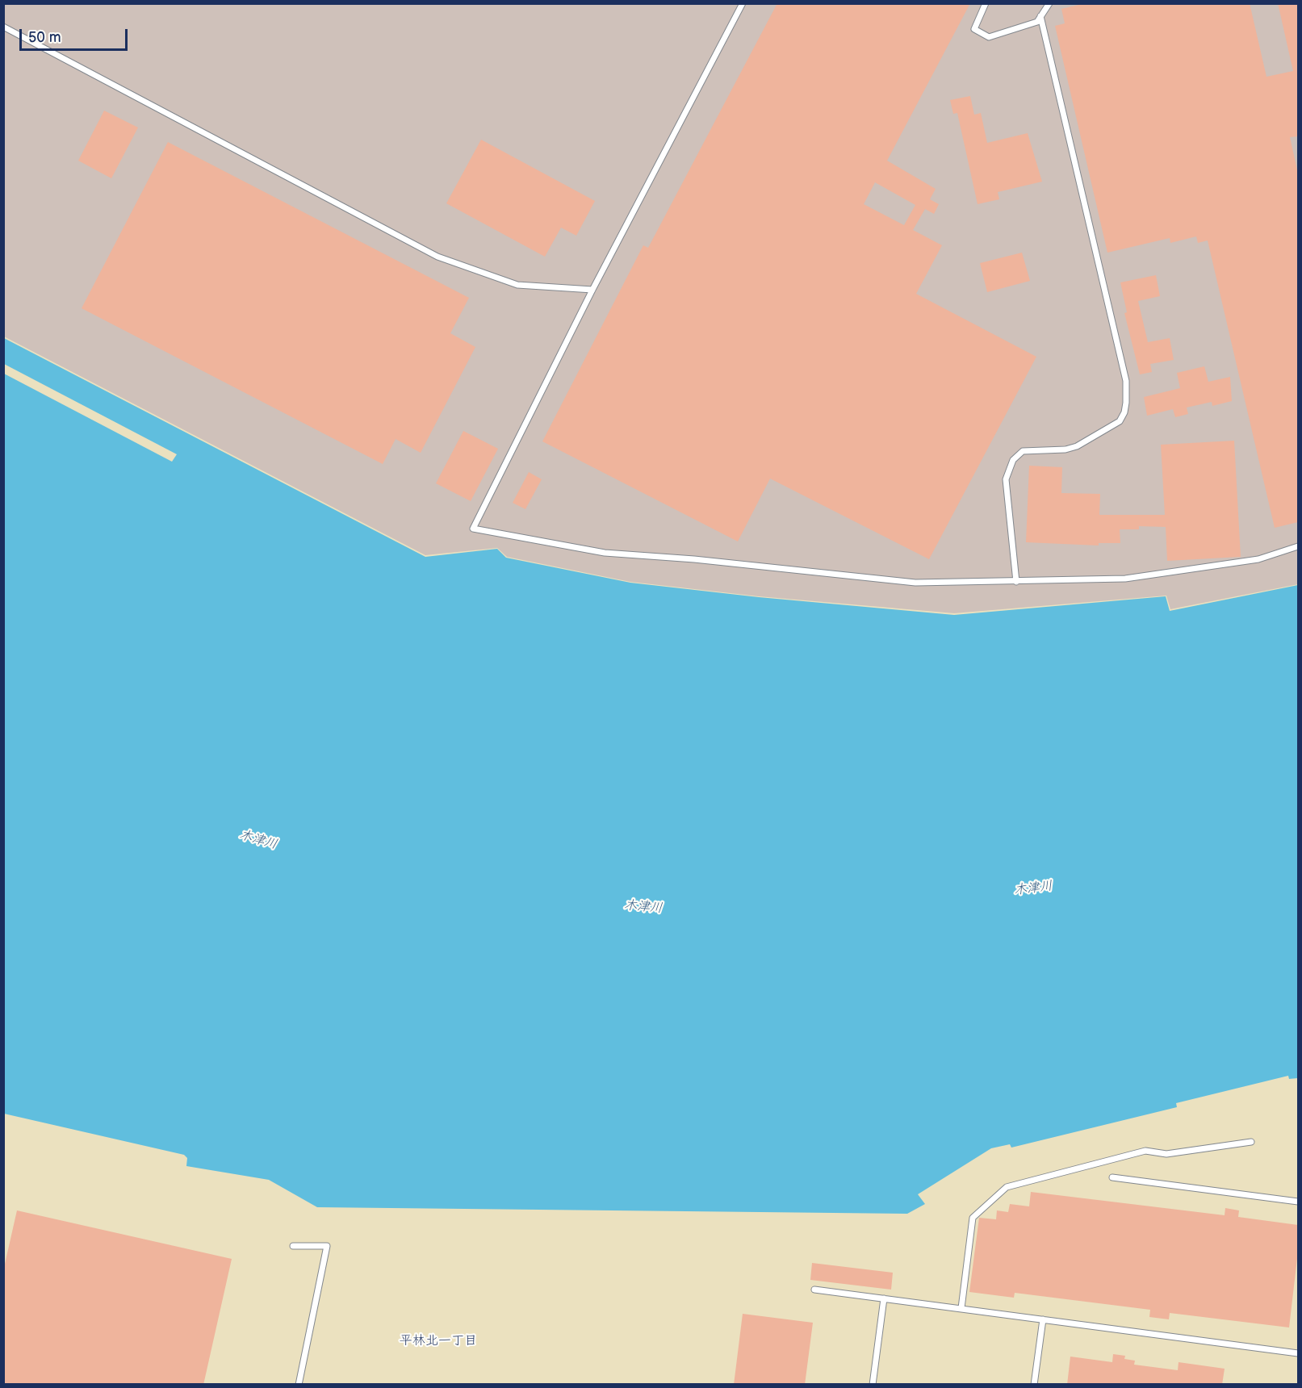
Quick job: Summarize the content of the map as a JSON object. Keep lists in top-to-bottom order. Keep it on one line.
{"districts":["平林北一丁目"],"water":["木津川"],"scale_bar":"50 m"}
